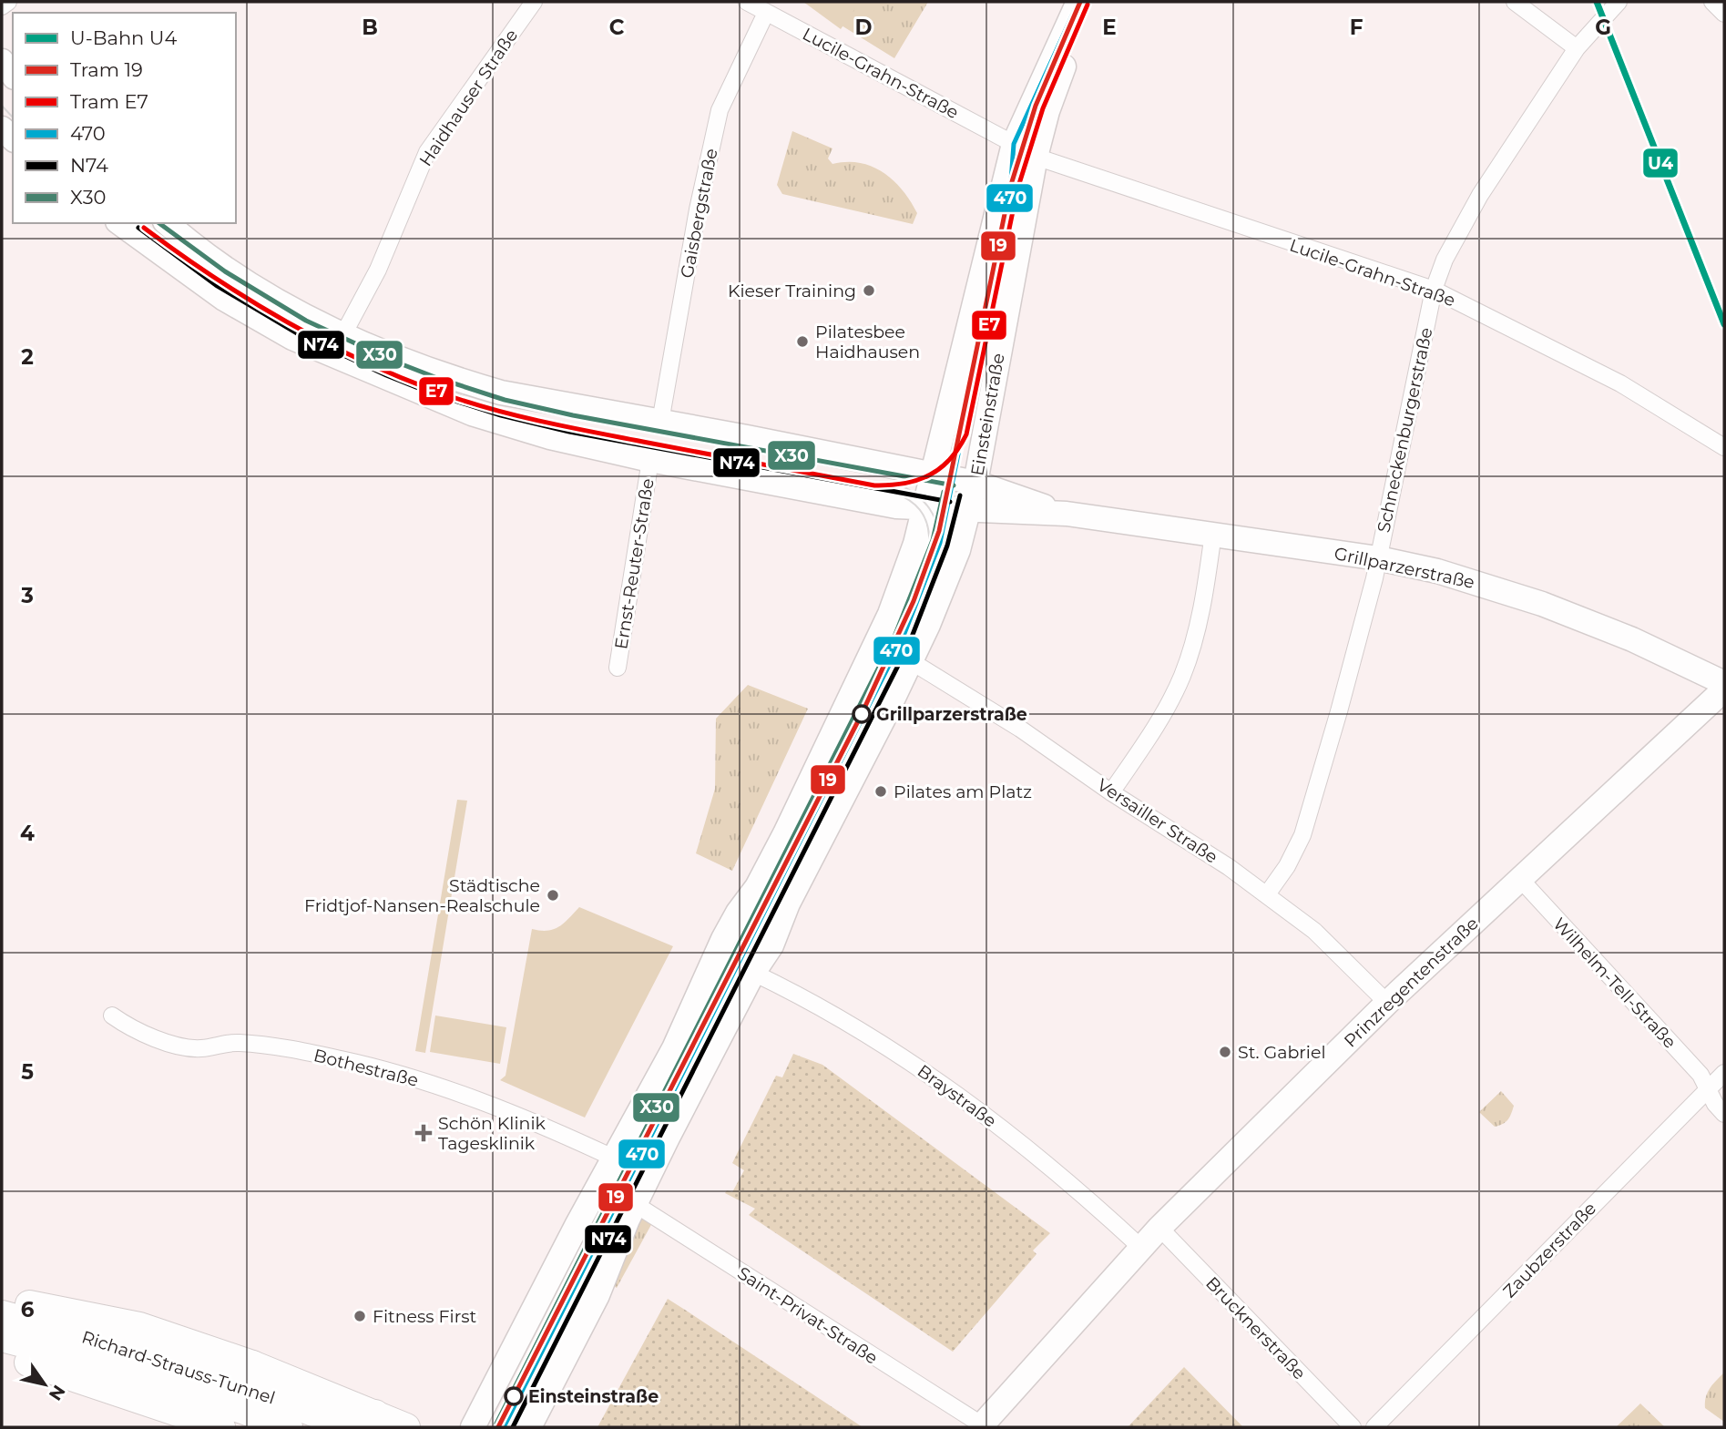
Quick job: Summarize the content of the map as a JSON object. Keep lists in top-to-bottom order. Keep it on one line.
{"streets":{"main road":["Einsteinstraße","Grillparzerstraße","Prinzregentenstraße","Richard-Strauss-Tunnel"],"street":["Lucile-Grahn-Straße","Haidhauser Straße","Gaisbergstraße","Schneckenburgerstraße","Ernst-Reuter-Straße","Versailler Straße","Wilhelm-Tell-Straße","Bothestraße","Braystraße","Zaubzerstraße","Saint-Privat-Straße","Brucknerstraße"]},"crossings":[["Lucile-Grahn-Straße","Gaisbergstraße"],["Lucile-Grahn-Straße","Einsteinstraße"],["Lucile-Grahn-Straße","Schneckenburgerstraße"],["Haidhauser Straße","Grillparzerstraße"],["Gaisbergstraße","Grillparzerstraße"],["Einsteinstraße","Grillparzerstraße"],["Einsteinstraße","Versailler Straße"],["Einsteinstraße","Bothestraße"],["Einsteinstraße","Braystraße"],["Einsteinstraße","Saint-Privat-Straße"],["Schneckenburgerstraße","Grillparzerstraße"],["Schneckenburgerstraße","Versailler Straße"],["Ernst-Reuter-Straße","Grillparzerstraße"],["Versailler Straße","Prinzregentenstraße"],["Prinzregentenstraße","Wilhelm-Tell-Straße"],["Prinzregentenstraße","Braystraße"],["Prinzregentenstraße","Saint-Privat-Straße"],["Prinzregentenstraße","Brucknerstraße"],["Wilhelm-Tell-Straße","Zaubzerstraße"]],"places":{"other":["Kieser Training","Pilatesbee Haidhausen","Grillparzerstraße","Pilates am Platz","Städtische Fridtjof-Nansen-Realschule","St. Gabriel","Fitness First","Einsteinstraße"],"health":["Schön Klinik Tagesklinik"]},"lines":["metro line U4","tram line 19","transit line 470","tram line E7","transit line X30","transit line N74"],"legend":["U-Bahn U4","Tram 19","Tram E7","470","N74","X30"],"north":"bottom right","grid":{"columns":["B","C","D","E","F","G"],"rows":["2","3","4","5","6"]}}
